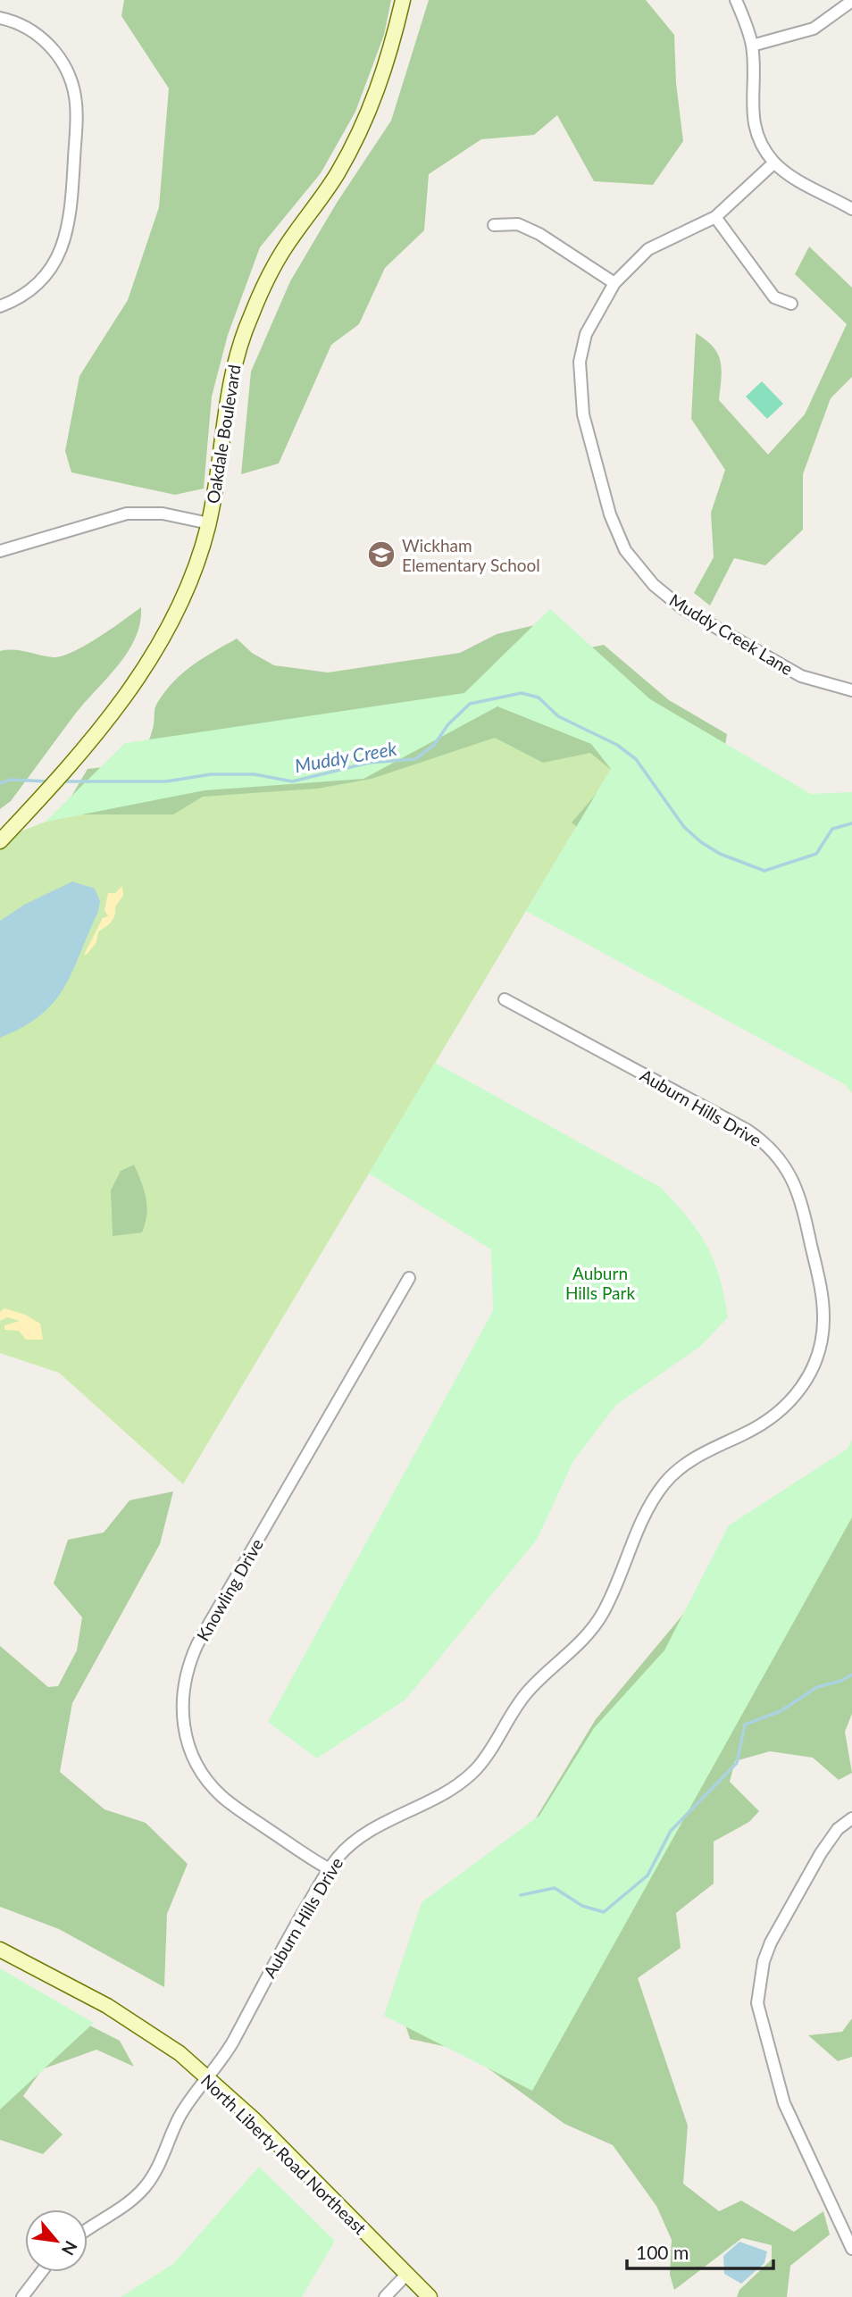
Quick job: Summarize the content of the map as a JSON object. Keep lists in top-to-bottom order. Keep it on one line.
{"streets":{"main road":["Oakdale Boulevard","North Liberty Road Northeast"],"street":["Muddy Creek Lane","Auburn Hills Drive","Knowling Drive"]},"crossings":[["Auburn Hills Drive","Knowling Drive"],["Auburn Hills Drive","North Liberty Road Northeast"]],"water":["Muddy Creek"],"parks":["Auburn Hills Park"],"places":{"school or university":["Wickham Elementary School"]},"scale_bar":"100 m","north":"bottom right"}
